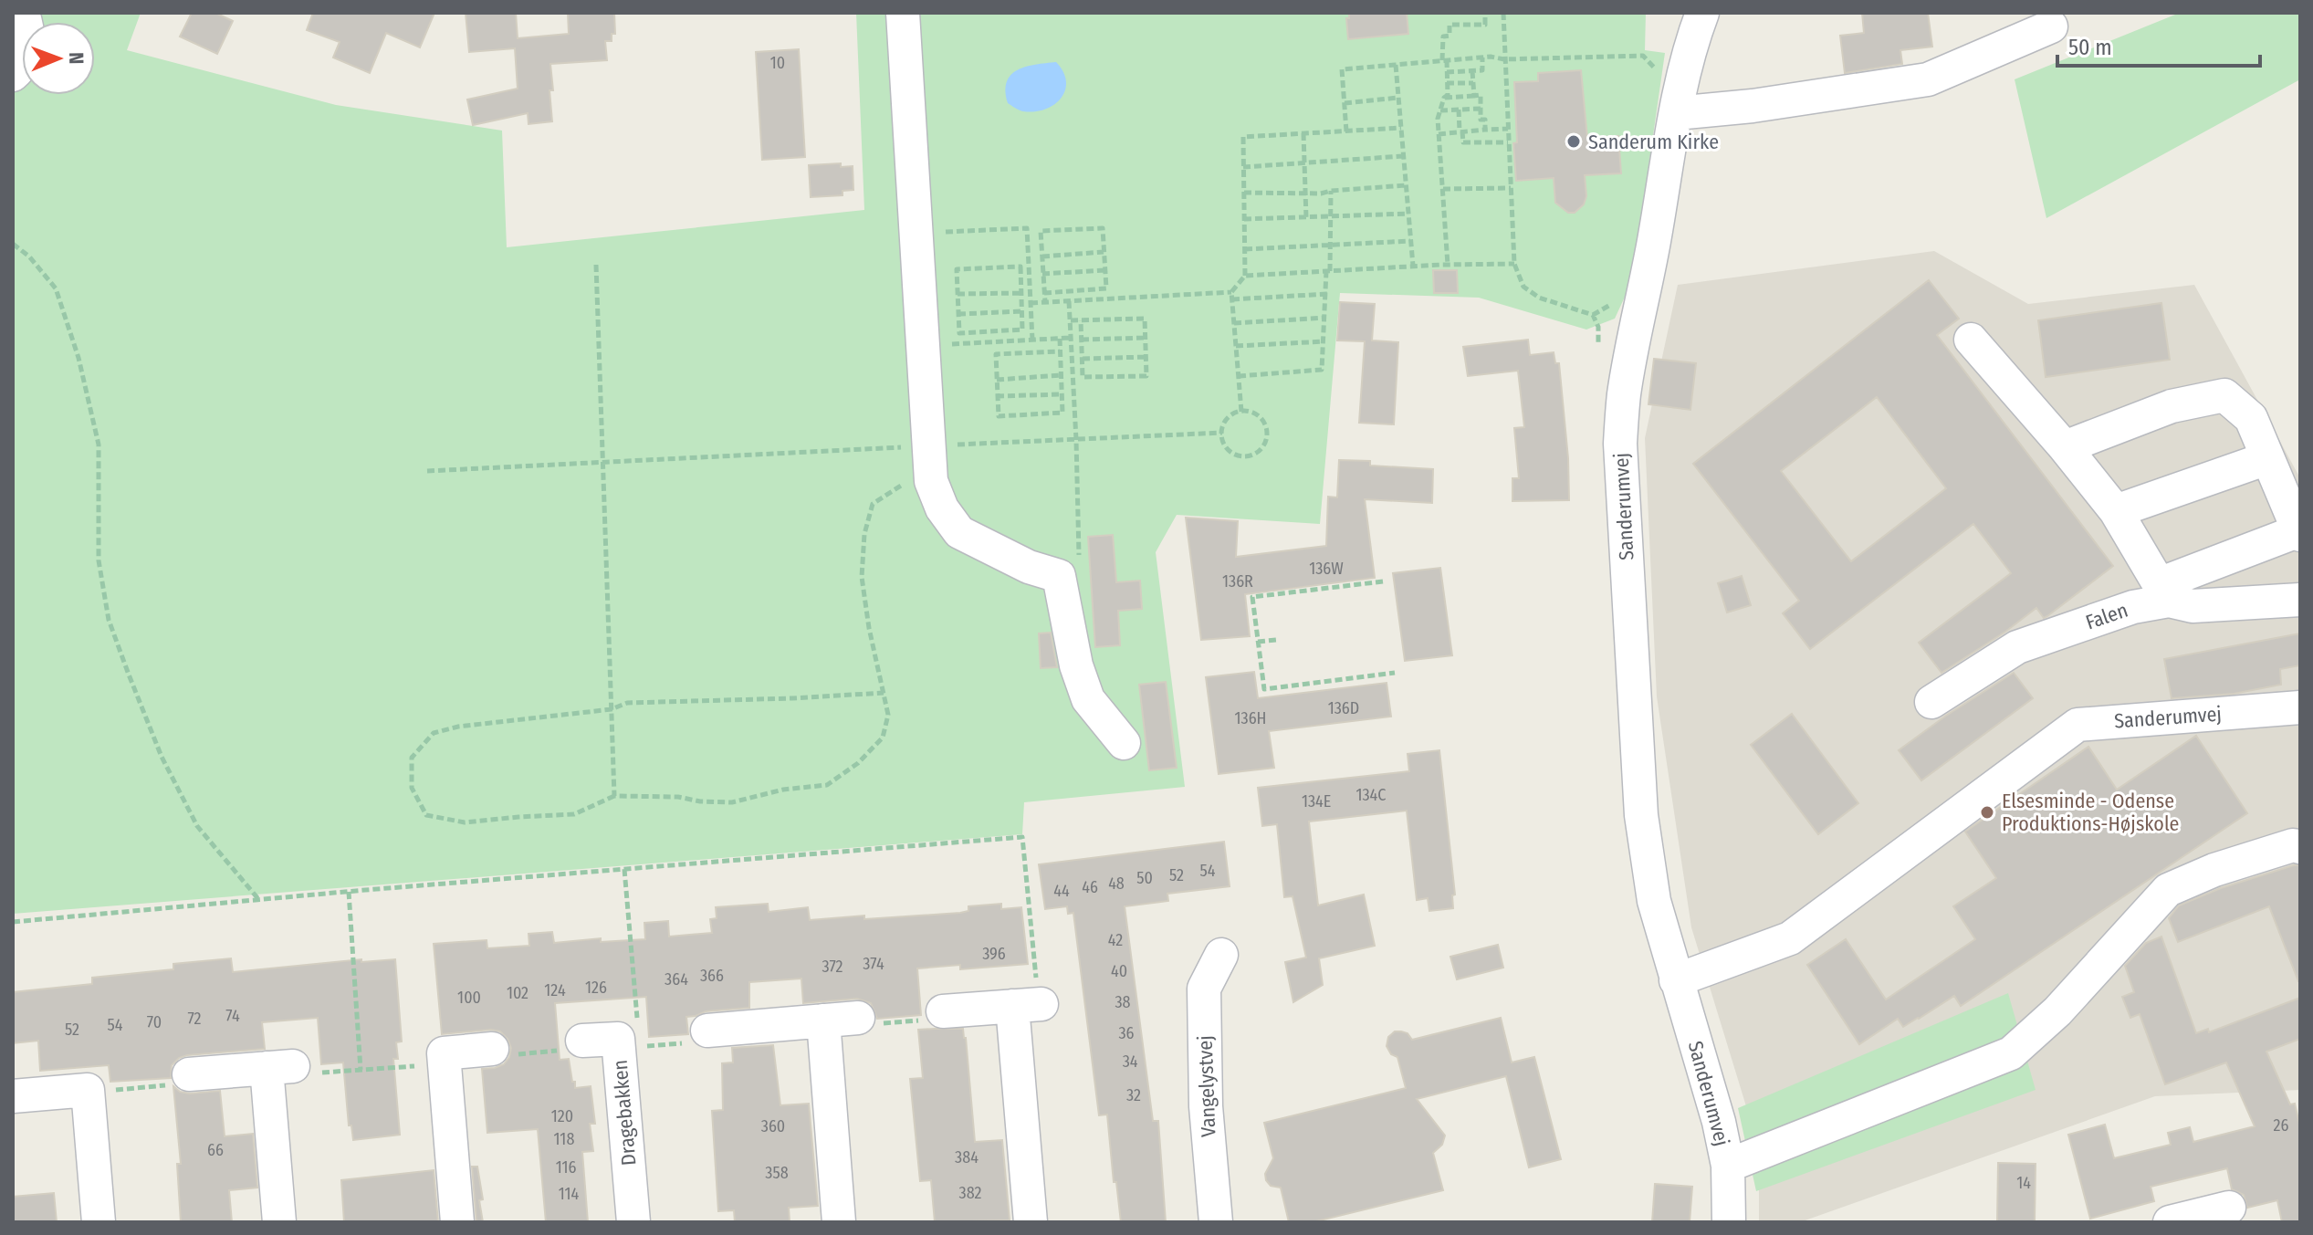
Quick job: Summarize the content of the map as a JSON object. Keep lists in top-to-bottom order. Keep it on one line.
{"streets":{"street":["Sanderumvej","Falen","Vangelystvej","Dragebakken"]},"places":["Sanderum Kirke","Elsesminde - Odense Produktions-Højskole"],"house_numbers":["10","136W","136R","136D","136H","134C","134E","54","52","50","48","46","44","42","396","374","372","40","366","364","126","124","102","100","38","74","72","70","54","52","36","34","32","120","26","360","118","66","384","116","358","14","382","114"],"scale_bar":"50 m","north":"right"}
